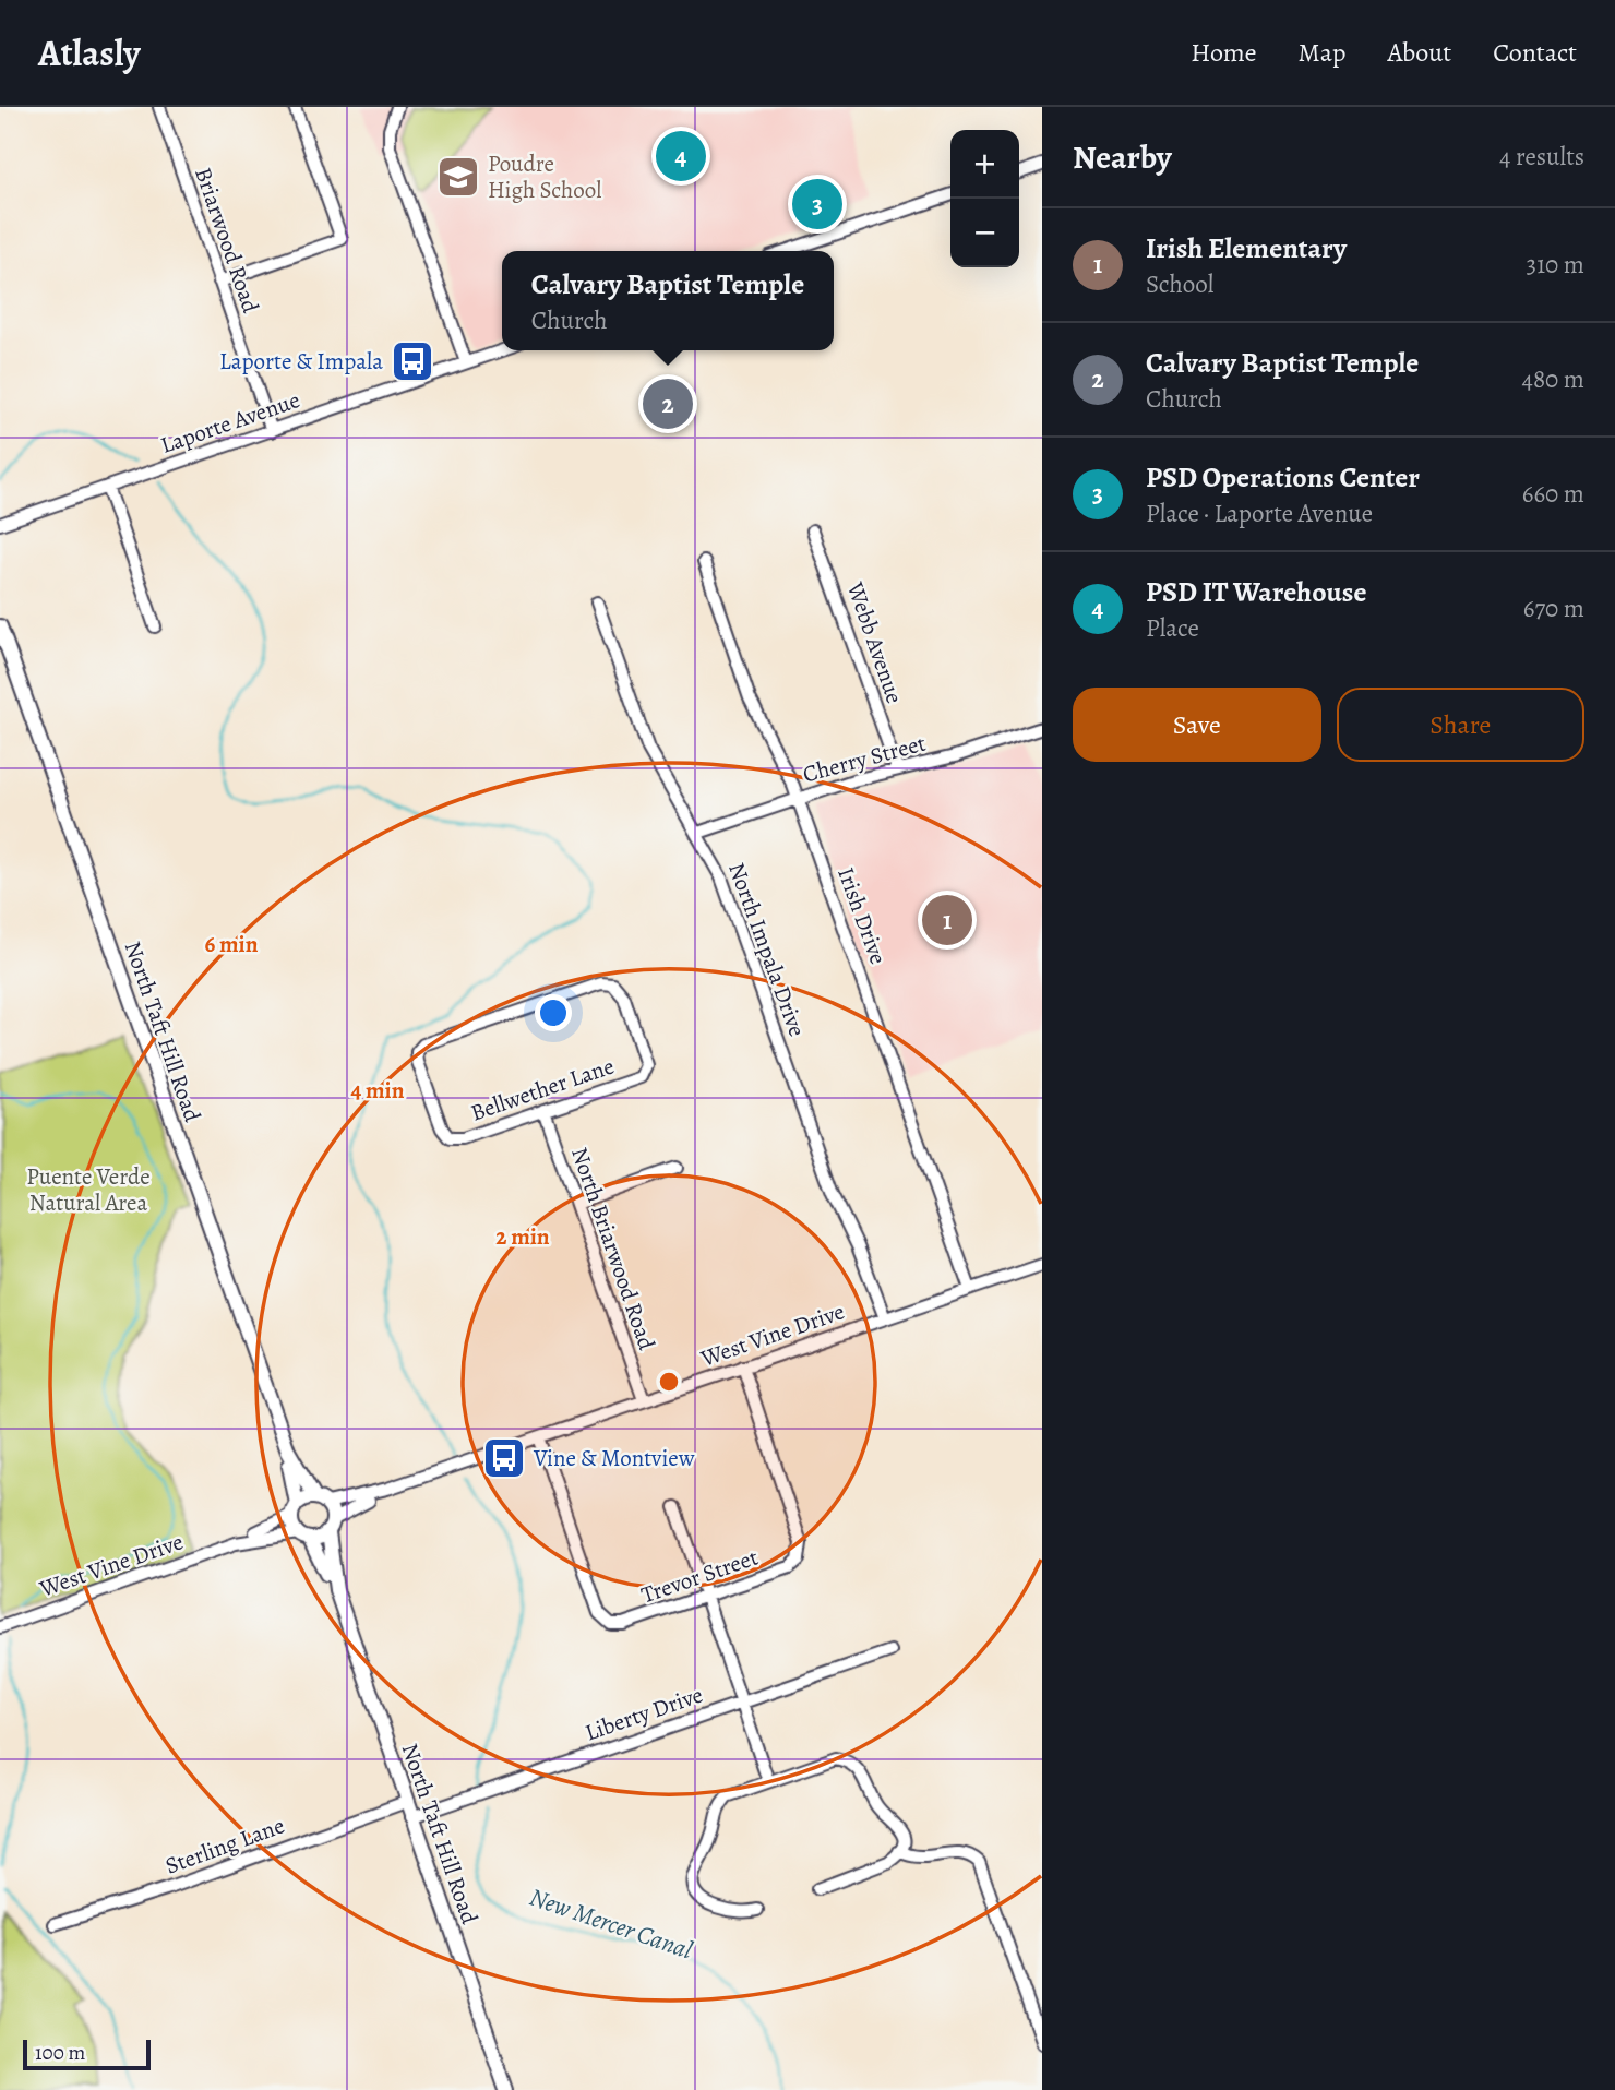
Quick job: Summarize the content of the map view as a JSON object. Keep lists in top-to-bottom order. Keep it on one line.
{"streets":{"main road":["North Taft Hill Road","West Vine Drive"],"street":["Briarwood Road","Laporte Avenue","Webb Avenue","Cherry Street","Irish Drive","North Impala Drive","Bellwether Lane","North Briarwood Road","Trevor Street","Liberty Drive","Sterling Lane"]},"crossings":[["Briarwood Road","Laporte Avenue"],["Webb Avenue","Cherry Street"],["Cherry Street","Irish Drive"],["Cherry Street","North Impala Drive"],["Irish Drive","West Vine Drive"],["North Impala Drive","West Vine Drive"],["North Taft Hill Road","West Vine Drive"],["North Taft Hill Road","Liberty Drive"],["North Taft Hill Road","Sterling Lane"],["Bellwether Lane","North Briarwood Road"],["North Briarwood Road","West Vine Drive"],["West Vine Drive","Trevor Street"]],"water":["New Mercer Canal"],"parks":["Puente Verde Natural Area"],"places":{"school or university":["Poudre High School"],"bus stop":["Laporte & Impala","Vine & Montview"]},"scale_bar":"100 m","page":{"header":"Atlasly","nav":["Home","Map","About","Contact"],"heading":["Nearby","4 results"],"pins":["4","3","2","1"],"map_buttons":["+","−"],"list":[{"mark":"1","name":"Irish Elementary","note":"School","value":"310 m"},{"mark":"2","name":"Calvary Baptist Temple","note":"Church","value":"480 m"},{"mark":"3","name":"PSD Operations Center","note":"Place · Laporte Avenue","value":"660 m"},{"mark":"4","name":"PSD IT Warehouse","note":"Place","value":"670 m"}],"popup":["Calvary Baptist Temple","Church"],"buttons":["Save","Share"],"scale":"100 m"},"rings":["6 min","4 min","2 min"]}
